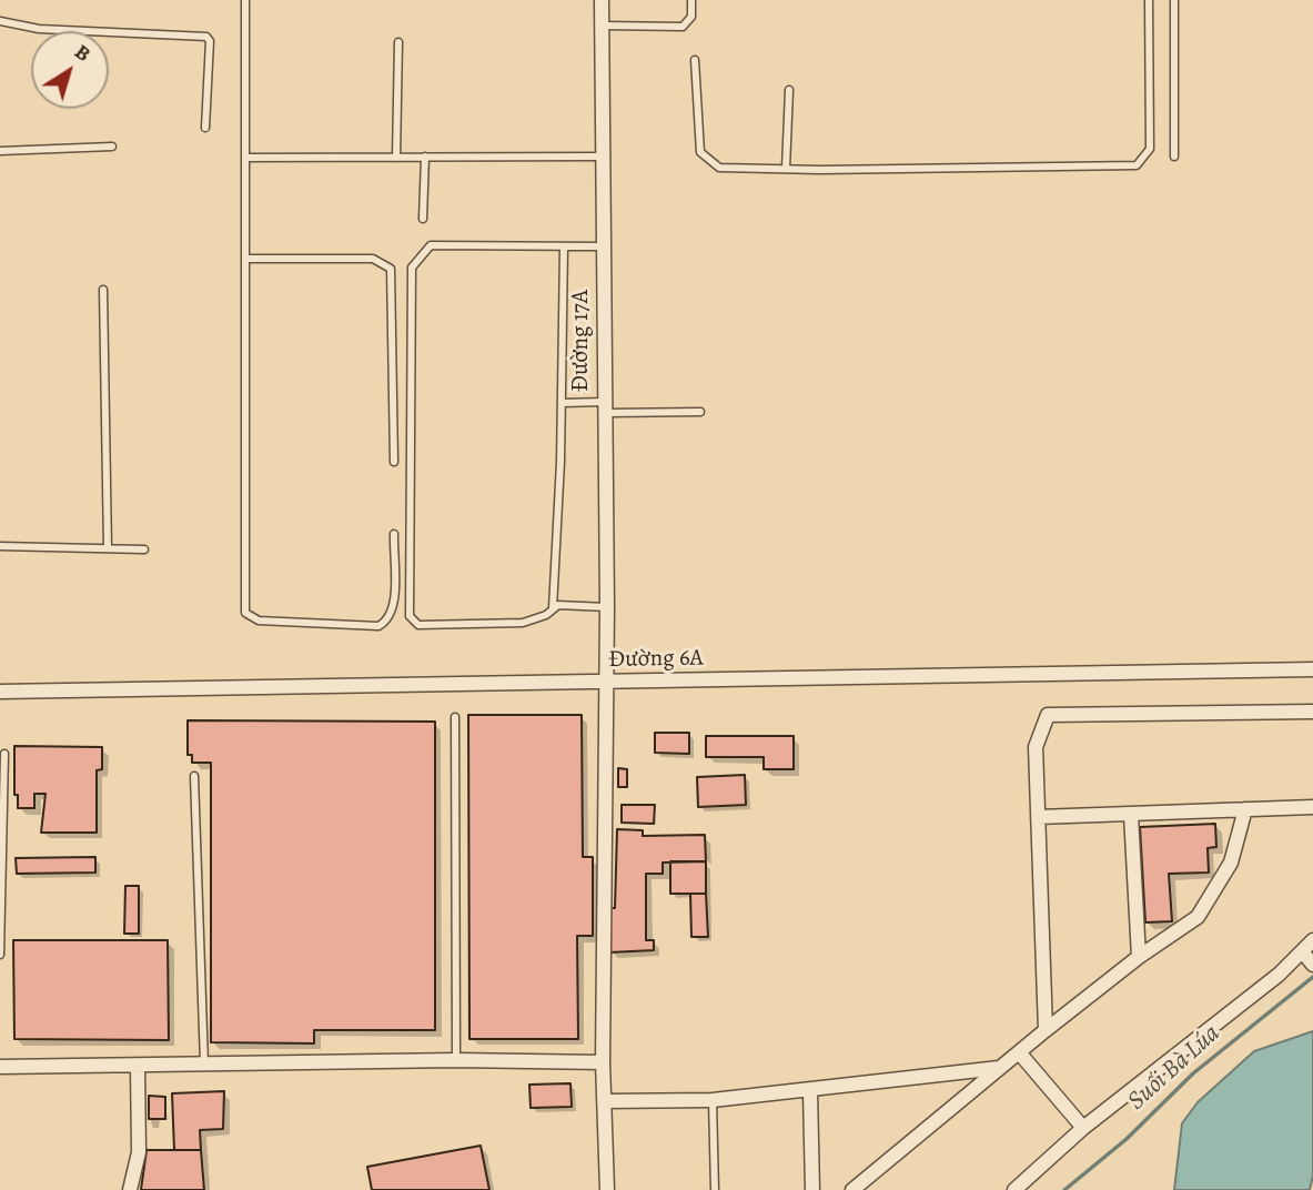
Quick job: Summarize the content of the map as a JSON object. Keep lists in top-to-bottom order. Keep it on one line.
{"streets":{"street":["Đường 17A","Đường 6A"]},"crossings":[["Đường 17A","Đường 6A"]],"water":["Suối Bà Lúa"],"north":"top right"}
